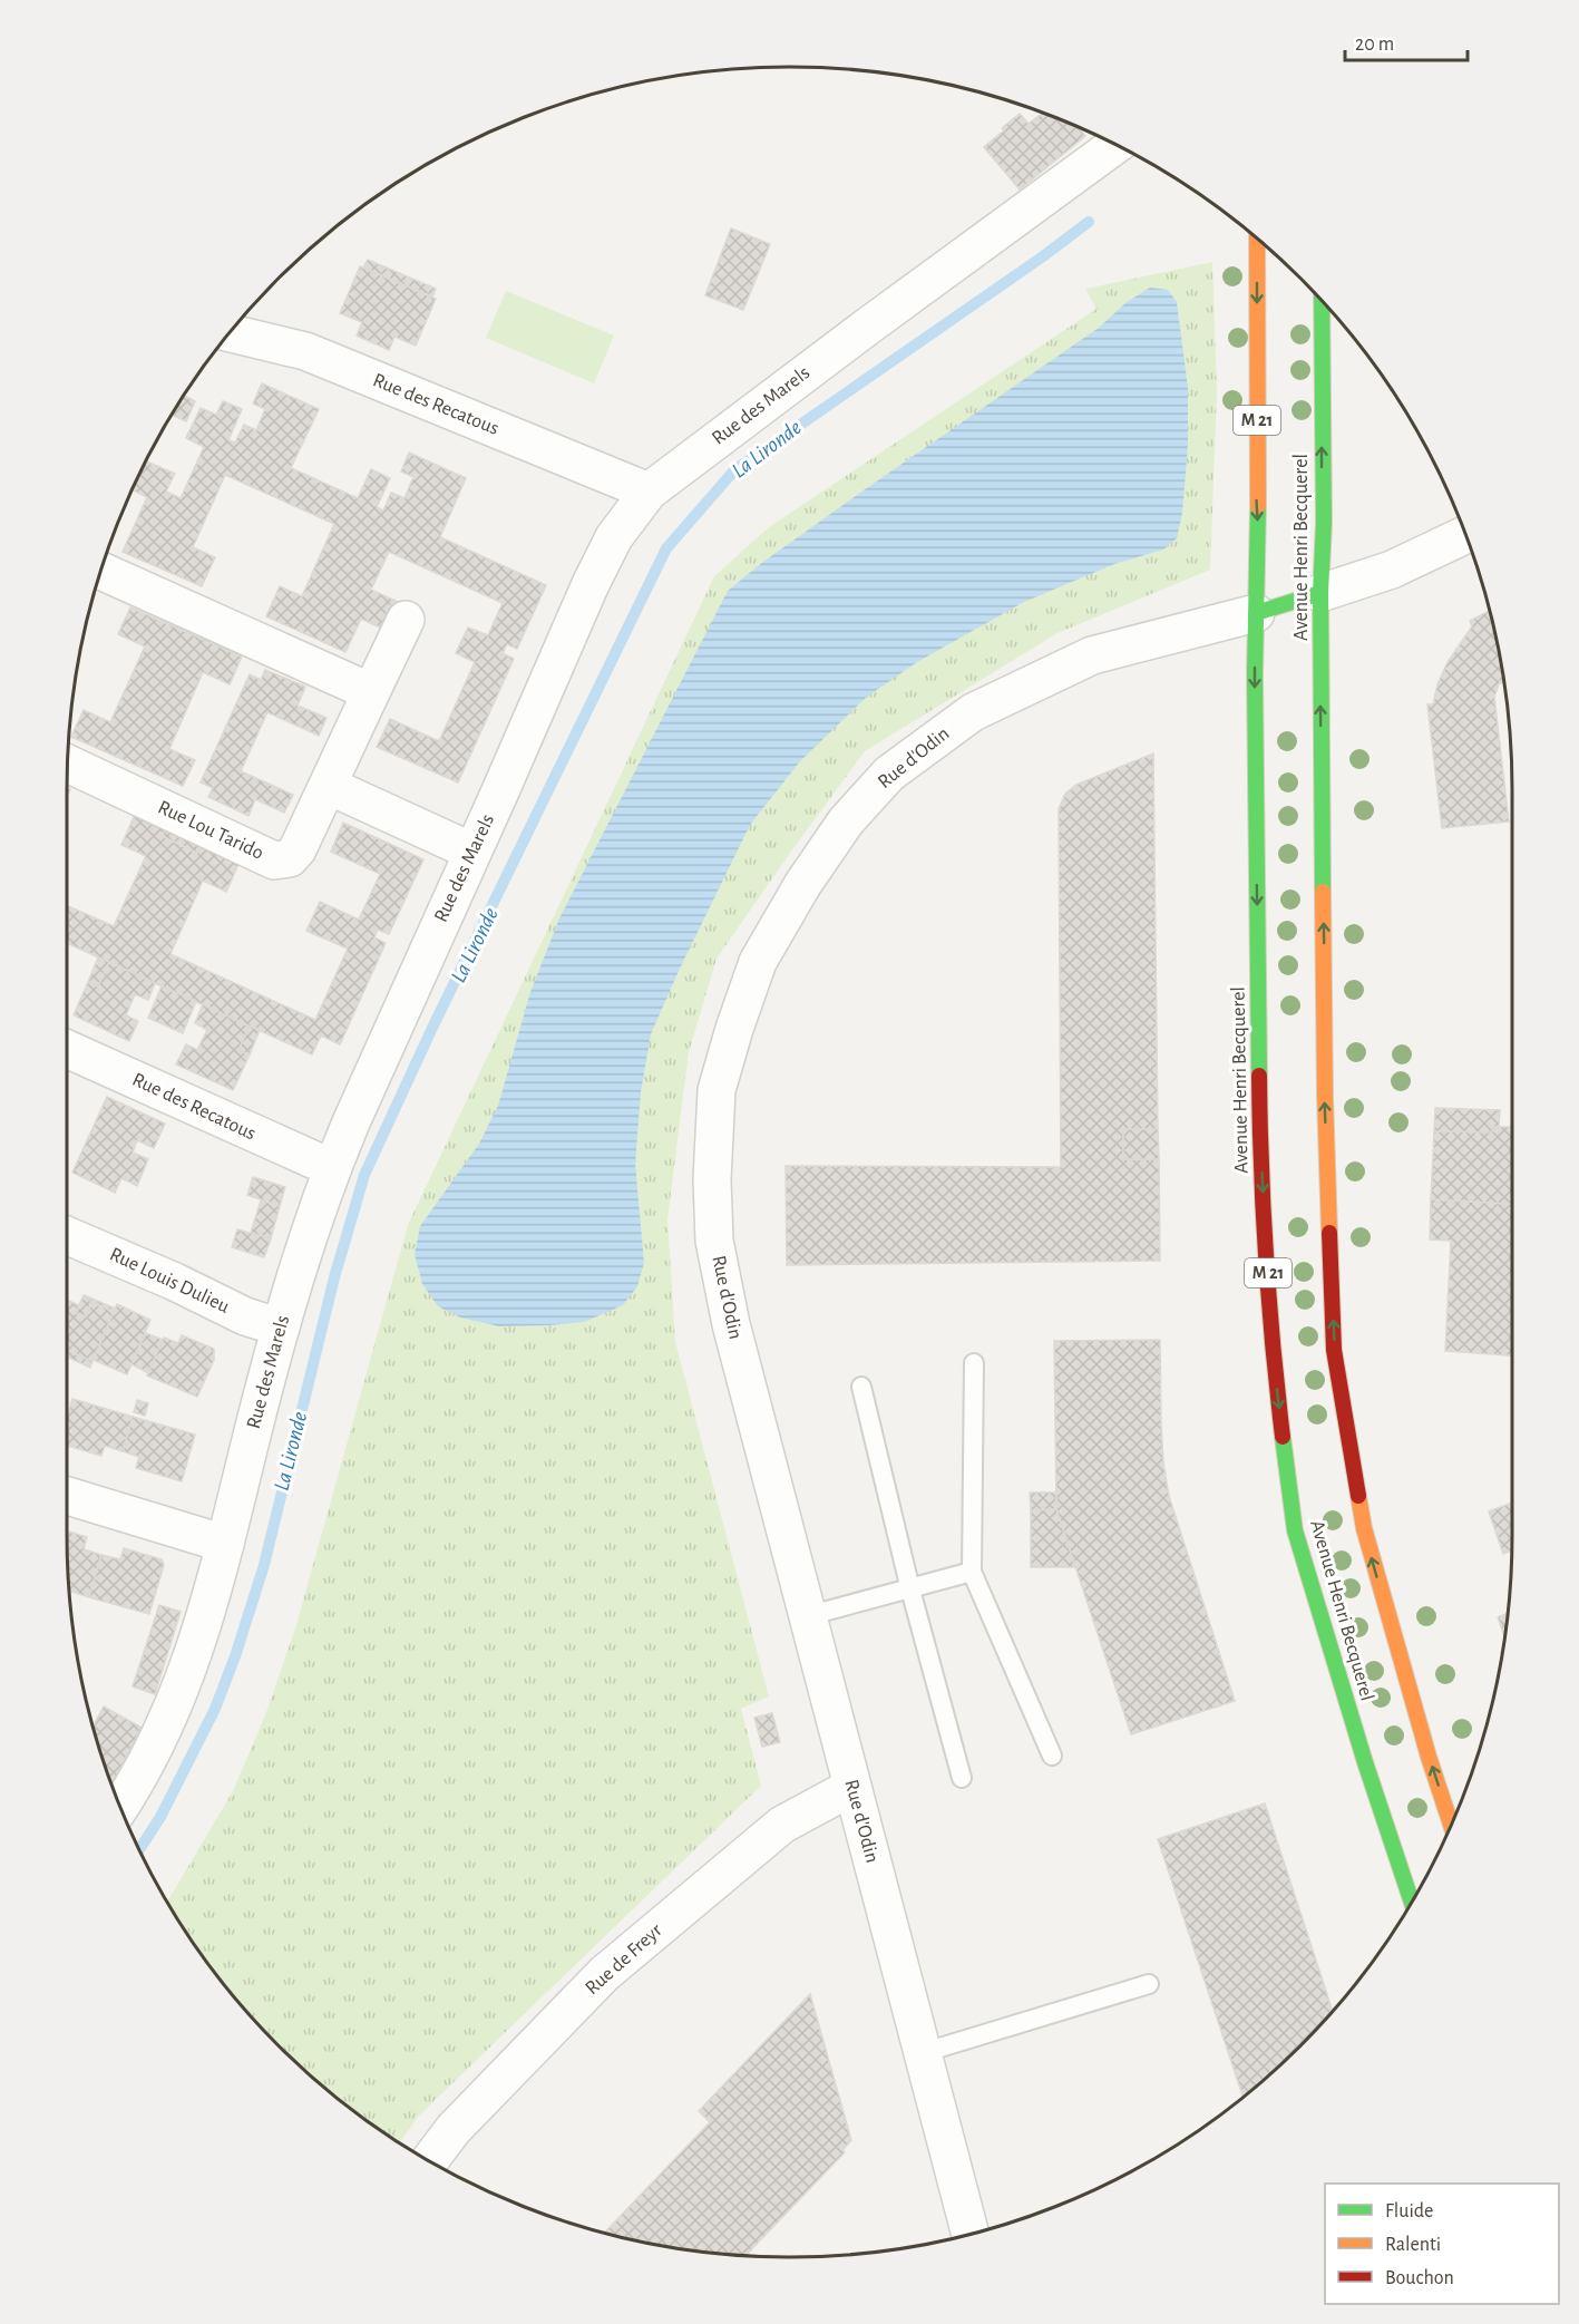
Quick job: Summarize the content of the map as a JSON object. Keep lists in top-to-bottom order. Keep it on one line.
{"streets":{"main road":["M 21","Avenue Henri Becquerel"],"street":["Rue des Recatous","Rue des Marels","Rue d'Odin","Rue Lou Tarido","Rue Louis Dulieu","Rue de Freyr"]},"crossings":[["Rue des Recatous","Rue des Marels"],["Rue des Marels","Rue Louis Dulieu"],["Avenue Henri Becquerel","Rue d'Odin"],["Rue d'Odin","Rue de Freyr"]],"water":["La Lironde"],"legend":["Fluide","Ralenti","Bouchon"],"scale_bar":"20 m"}
